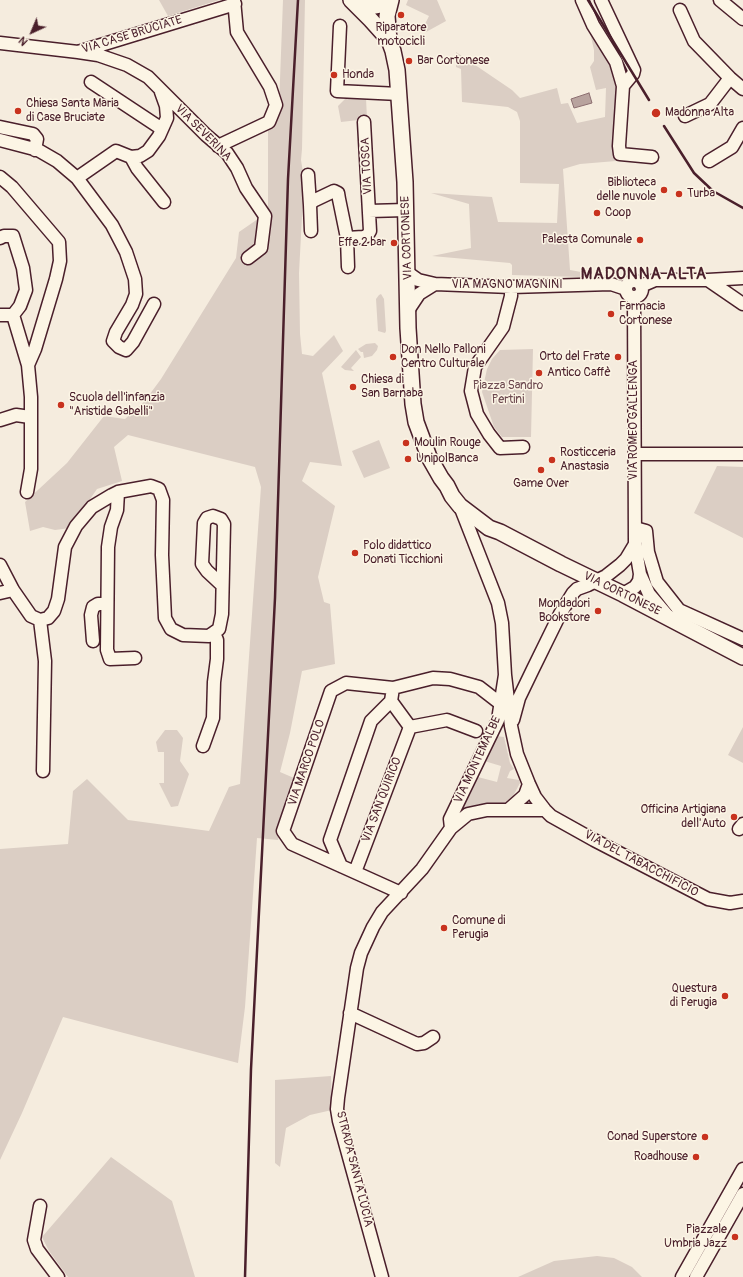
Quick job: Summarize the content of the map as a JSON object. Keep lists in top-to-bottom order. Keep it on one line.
{"streets":{"main road":["VIA CORTONESE"],"street":["VIA CASE BRUCIATE","VIA SEVERINA","VIA TOSCA","VIA MAGNO MAGNINI","VIA ROMEO GALLENGA","VIA MONTEMALBE","VIA MARCO POLO","VIA SAN QUIRICO","VIA DEL TABACCHIFICIO","STRADA SANTA LUCIA"]},"crossings":[["VIA CASE BRUCIATE","VIA SEVERINA"],["VIA TOSCA","VIA CORTONESE"],["VIA CORTONESE","VIA MAGNO MAGNINI"],["VIA CORTONESE","VIA ROMEO GALLENGA"],["VIA CORTONESE","VIA MONTEMALBE"],["VIA MAGNO MAGNINI","VIA ROMEO GALLENGA"],["VIA MONTEMALBE","STRADA SANTA LUCIA"]],"districts":["MADONNA ALTA"],"parks":["Piazza Sandro Pertini"],"places":["Riparatore motocicli","Bar Cortonese","Honda","Chiesa Santa Maria di Case Bruciate","Madonna Alta","Biblioteca delle nuvole","Turba","Coop","Palesta Comunale","Effe 2 bar","Farmacia Cortonese","Don Nello Palloni Centro Culturale","Orto del Frate","Antico Caffè","Chiesa di San Barnaba","Scuola dell'infanzia \"Aristide Gabelli\"","Moulin Rouge","UnipolBanca","Rosticceria Anastasia","Game Over","Polo didattico Donati Ticchioni","Mondadori Bookstore","Officina Artigiana dell'Auto","Comune di Perugia","Questura di Perugia","Conad Superstore","Roadhouse","Piazzale Umbria Jazz"],"north":"bottom left"}
